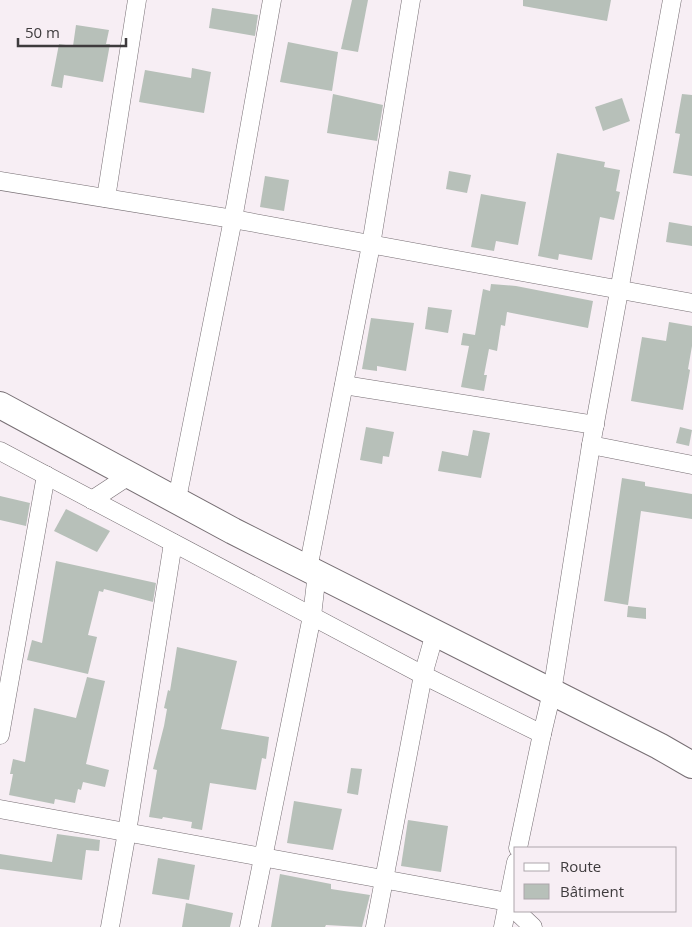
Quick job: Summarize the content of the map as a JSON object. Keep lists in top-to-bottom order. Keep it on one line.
{"legend":["Route","Bâtiment"],"scale_bar":"50 m"}
